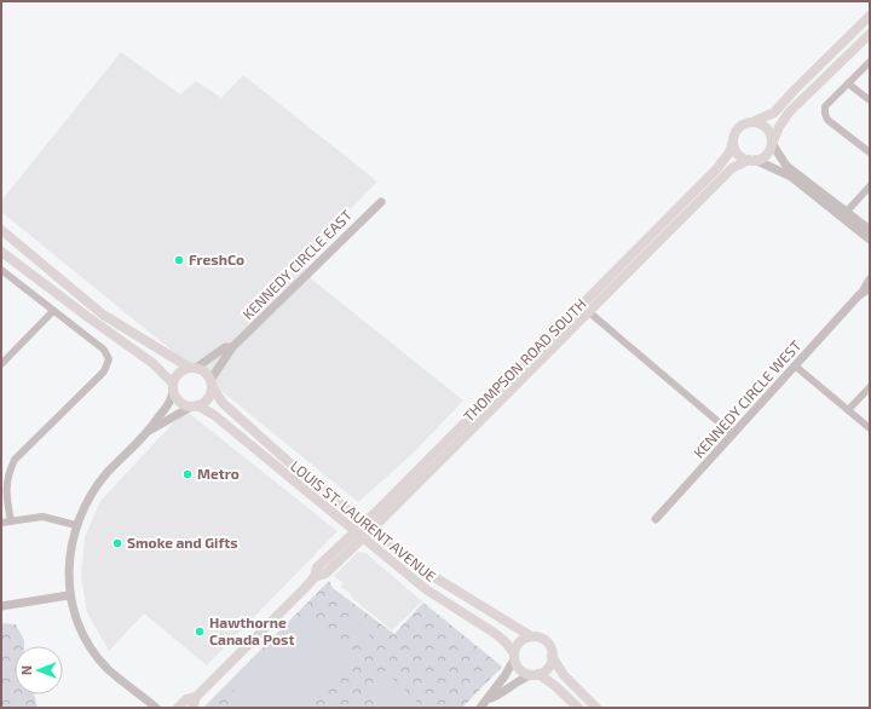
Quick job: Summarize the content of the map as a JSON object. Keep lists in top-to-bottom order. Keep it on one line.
{"streets":{"main road":["THOMPSON ROAD SOUTH","LOUIS ST. LAURENT AVENUE"],"street":["KENNEDY CIRCLE EAST","KENNEDY CIRCLE WEST"]},"crossings":[["KENNEDY CIRCLE EAST","LOUIS ST. LAURENT AVENUE"],["THOMPSON ROAD SOUTH","LOUIS ST. LAURENT AVENUE"]],"places":["FreshCo","Metro","Smoke and Gifts","Hawthorne Canada Post"],"north":"left"}
